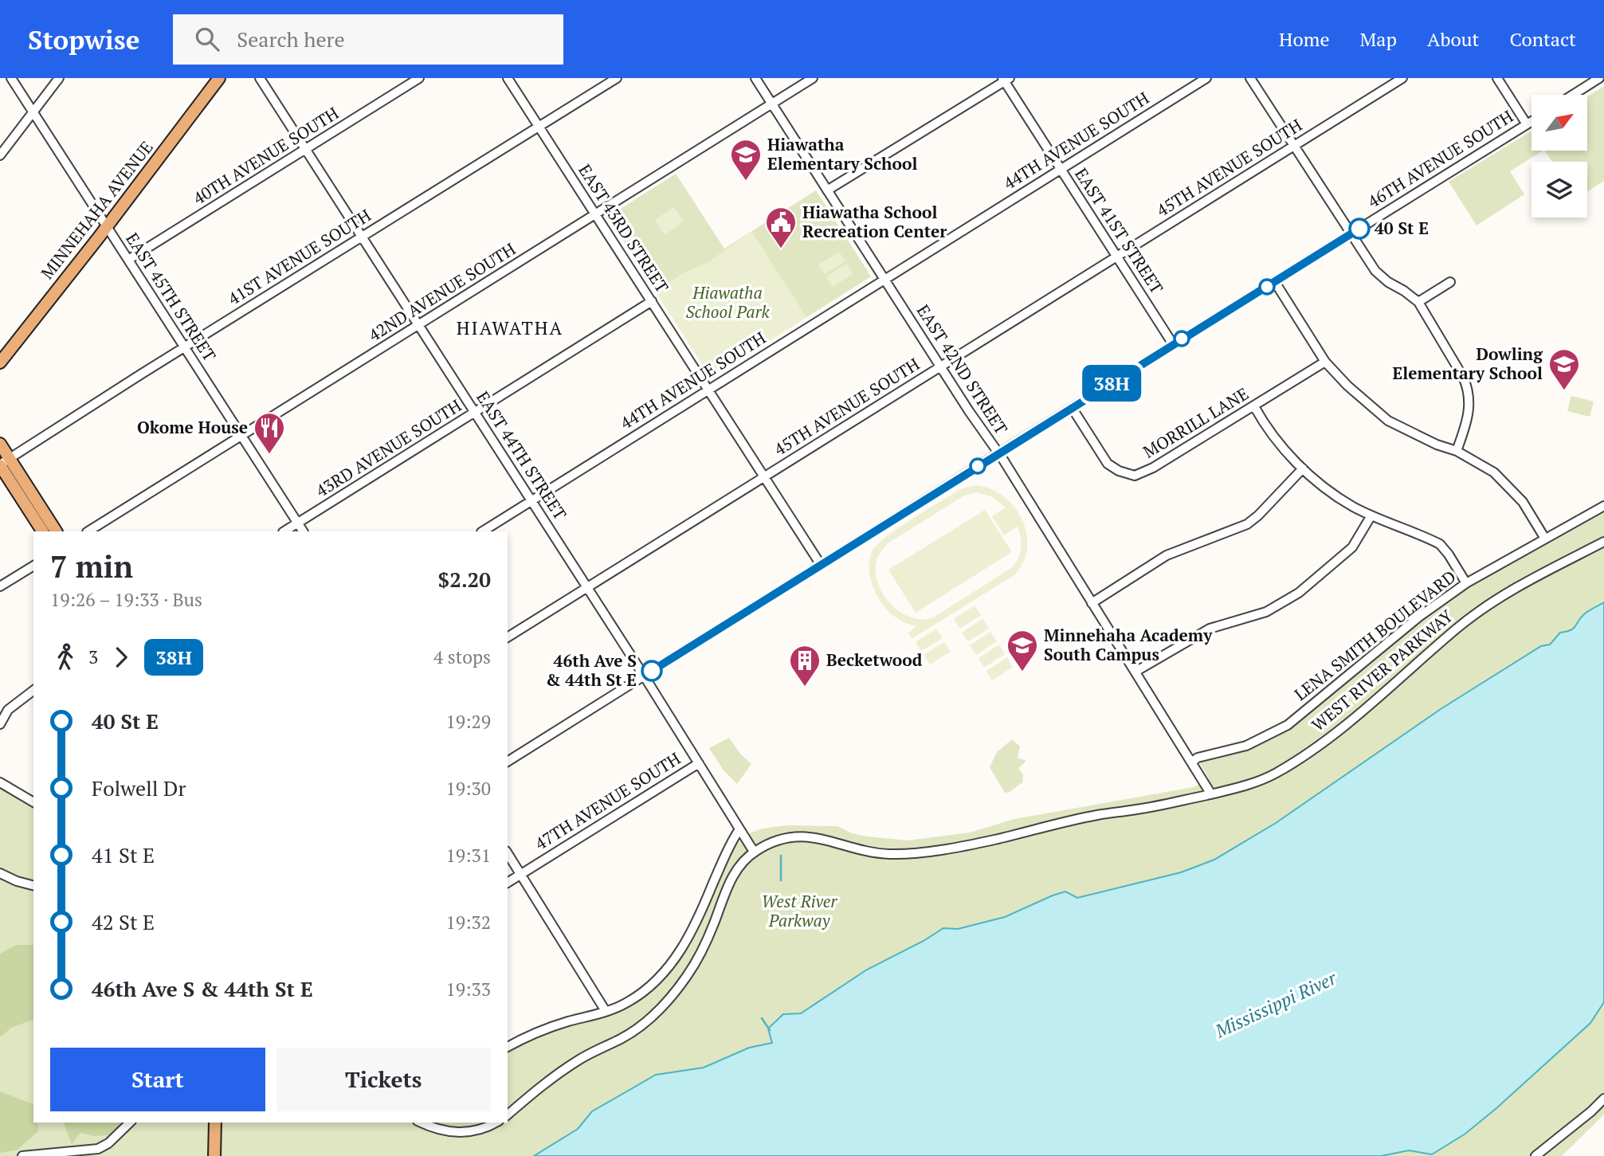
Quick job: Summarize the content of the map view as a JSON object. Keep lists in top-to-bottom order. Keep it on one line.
{"streets":{"main road":["MINNEHAHA AVENUE"],"street":["44TH AVENUE SOUTH","40TH AVENUE SOUTH","46TH AVENUE SOUTH","45TH AVENUE SOUTH","EAST 43RD STREET","EAST 41ST STREET","41ST AVENUE SOUTH","42ND AVENUE SOUTH","EAST 45TH STREET","EAST 42ND STREET","MORRILL LANE","43RD AVENUE SOUTH","EAST 44TH STREET","LENA SMITH BOULEVARD","WEST RIVER PARKWAY","47TH AVENUE SOUTH"]},"crossings":[["44TH AVENUE SOUTH","EAST 43RD STREET"],["44TH AVENUE SOUTH","EAST 41ST STREET"],["44TH AVENUE SOUTH","EAST 42ND STREET"],["44TH AVENUE SOUTH","EAST 44TH STREET"],["40TH AVENUE SOUTH","EAST 45TH STREET"],["40TH AVENUE SOUTH","EAST 44TH STREET"],["46TH AVENUE SOUTH","EAST 43RD STREET"],["46TH AVENUE SOUTH","EAST 41ST STREET"],["46TH AVENUE SOUTH","EAST 42ND STREET"],["46TH AVENUE SOUTH","MORRILL LANE"],["46TH AVENUE SOUTH","EAST 44TH STREET"],["45TH AVENUE SOUTH","EAST 43RD STREET"],["45TH AVENUE SOUTH","EAST 41ST STREET"],["45TH AVENUE SOUTH","EAST 42ND STREET"],["45TH AVENUE SOUTH","EAST 44TH STREET"],["MINNEHAHA AVENUE","EAST 45TH STREET"],["EAST 43RD STREET","41ST AVENUE SOUTH"],["EAST 43RD STREET","42ND AVENUE SOUTH"],["EAST 43RD STREET","43RD AVENUE SOUTH"],["41ST AVENUE SOUTH","EAST 45TH STREET"],["41ST AVENUE SOUTH","EAST 44TH STREET"],["42ND AVENUE SOUTH","EAST 45TH STREET"],["42ND AVENUE SOUTH","EAST 42ND STREET"],["42ND AVENUE SOUTH","EAST 44TH STREET"],["EAST 45TH STREET","43RD AVENUE SOUTH"],["EAST 42ND STREET","LENA SMITH BOULEVARD"],["EAST 42ND STREET","WEST RIVER PARKWAY"],["43RD AVENUE SOUTH","EAST 44TH STREET"],["EAST 44TH STREET","WEST RIVER PARKWAY"],["EAST 44TH STREET","47TH AVENUE SOUTH"]],"districts":["HIAWATHA"],"water":["Mississippi River"],"parks":["Hiawatha School Park","West River Parkway"],"places":{"school or university":["Hiawatha Elementary School","Dowling Elementary School","Minnehaha Academy South Campus"],"other":["40 St E","46th Ave S & 44th St E"],"public building":["Hiawatha School Recreation Center"],"restaurant":["Okome House"],"building":["Becketwood"]},"lines":["bus line 38H"],"north":"top right","page":{"header":"Stopwise","search":"Search here","nav":["Home","Map","About","Contact"],"on_map":"38H","heading":["7 min","19:26 – 19:33 · Bus","$2.20"],"legs":["3","38H","4 stops"],"list":[{"name":"40 St E","value":"19:29"},{"name":"Folwell Dr","value":"19:30"},{"name":"41 St E","value":"19:31"},{"name":"42 St E","value":"19:32"},{"name":"46th Ave S & 44th St E","value":"19:33"}],"buttons":["Start","Tickets"]}}
